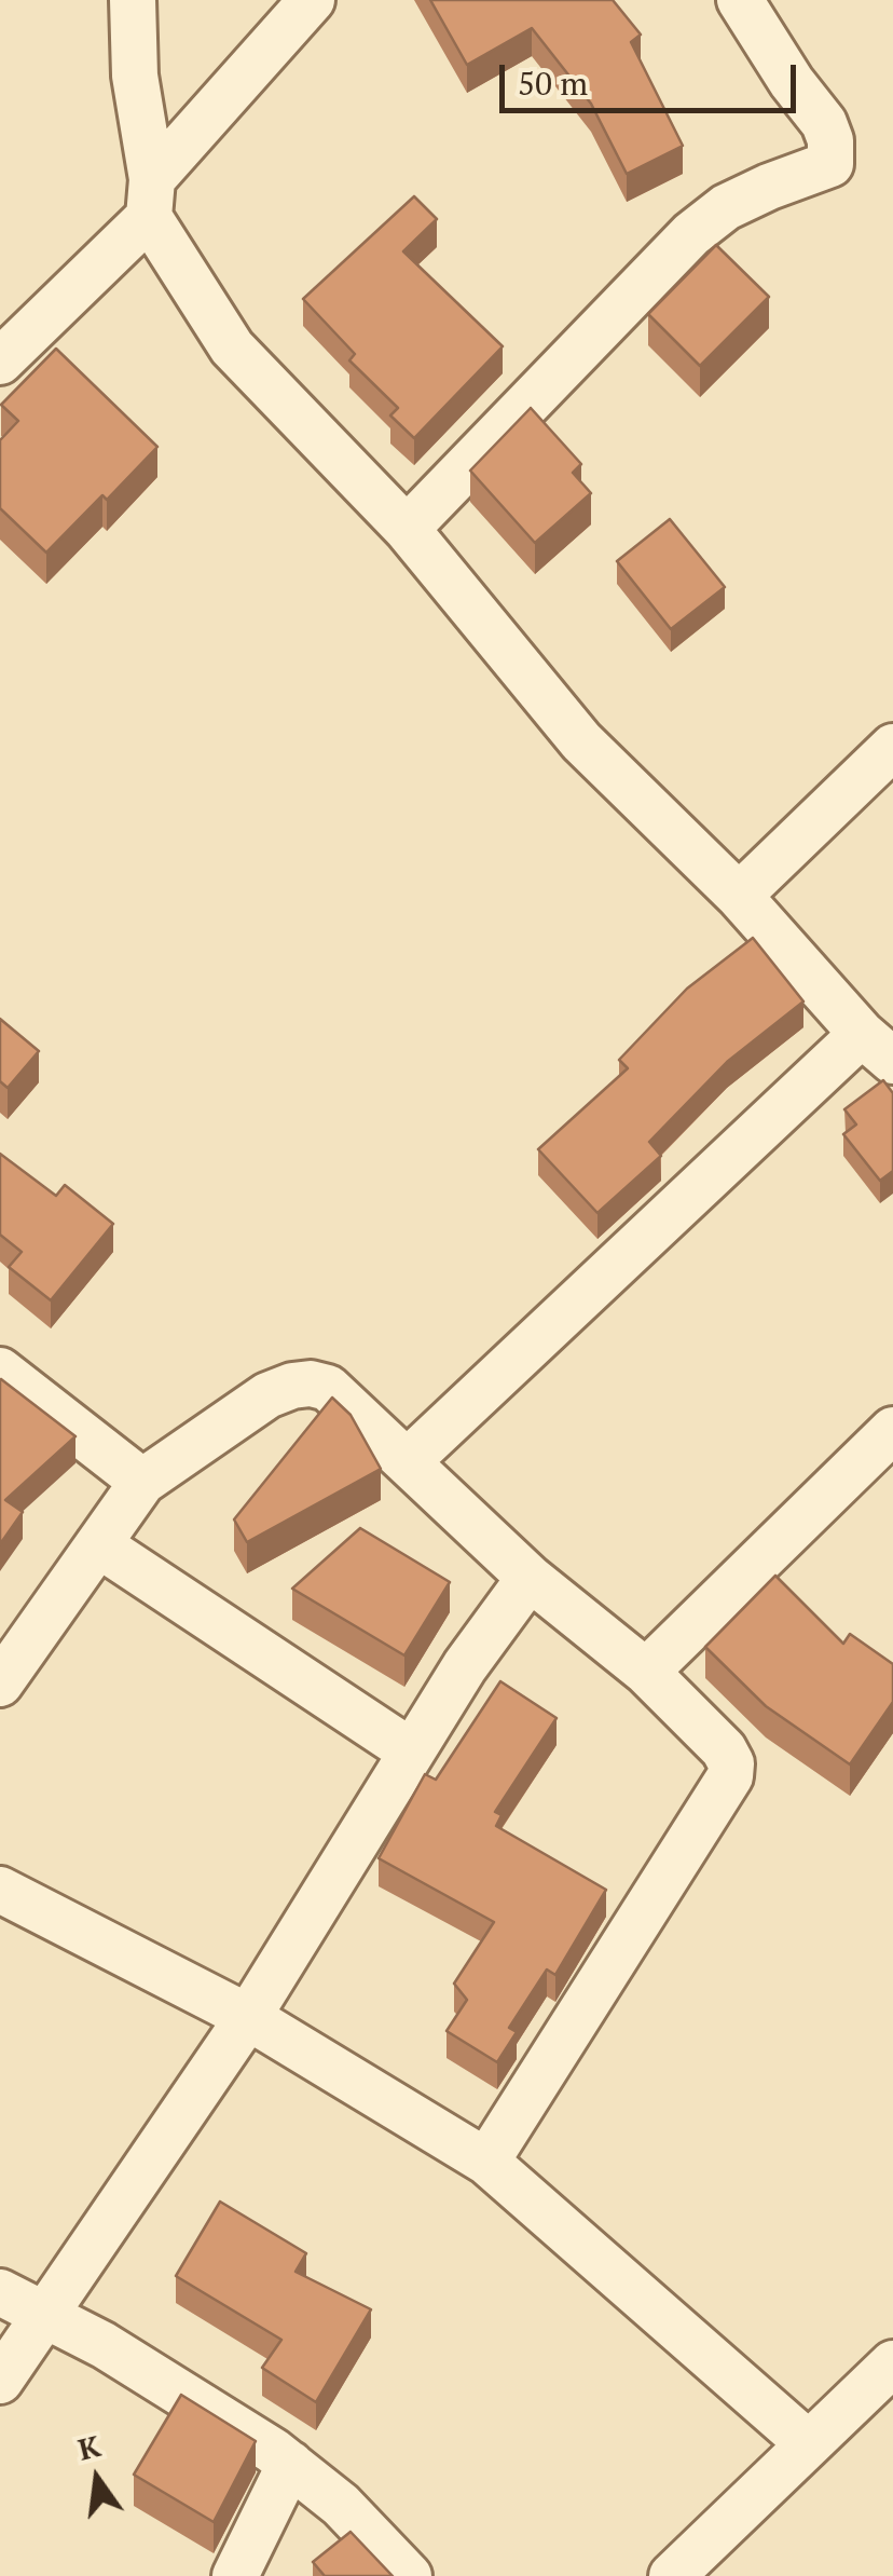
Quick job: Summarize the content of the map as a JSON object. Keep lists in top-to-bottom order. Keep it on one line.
{"scale_bar":"50 m","north":"top"}
